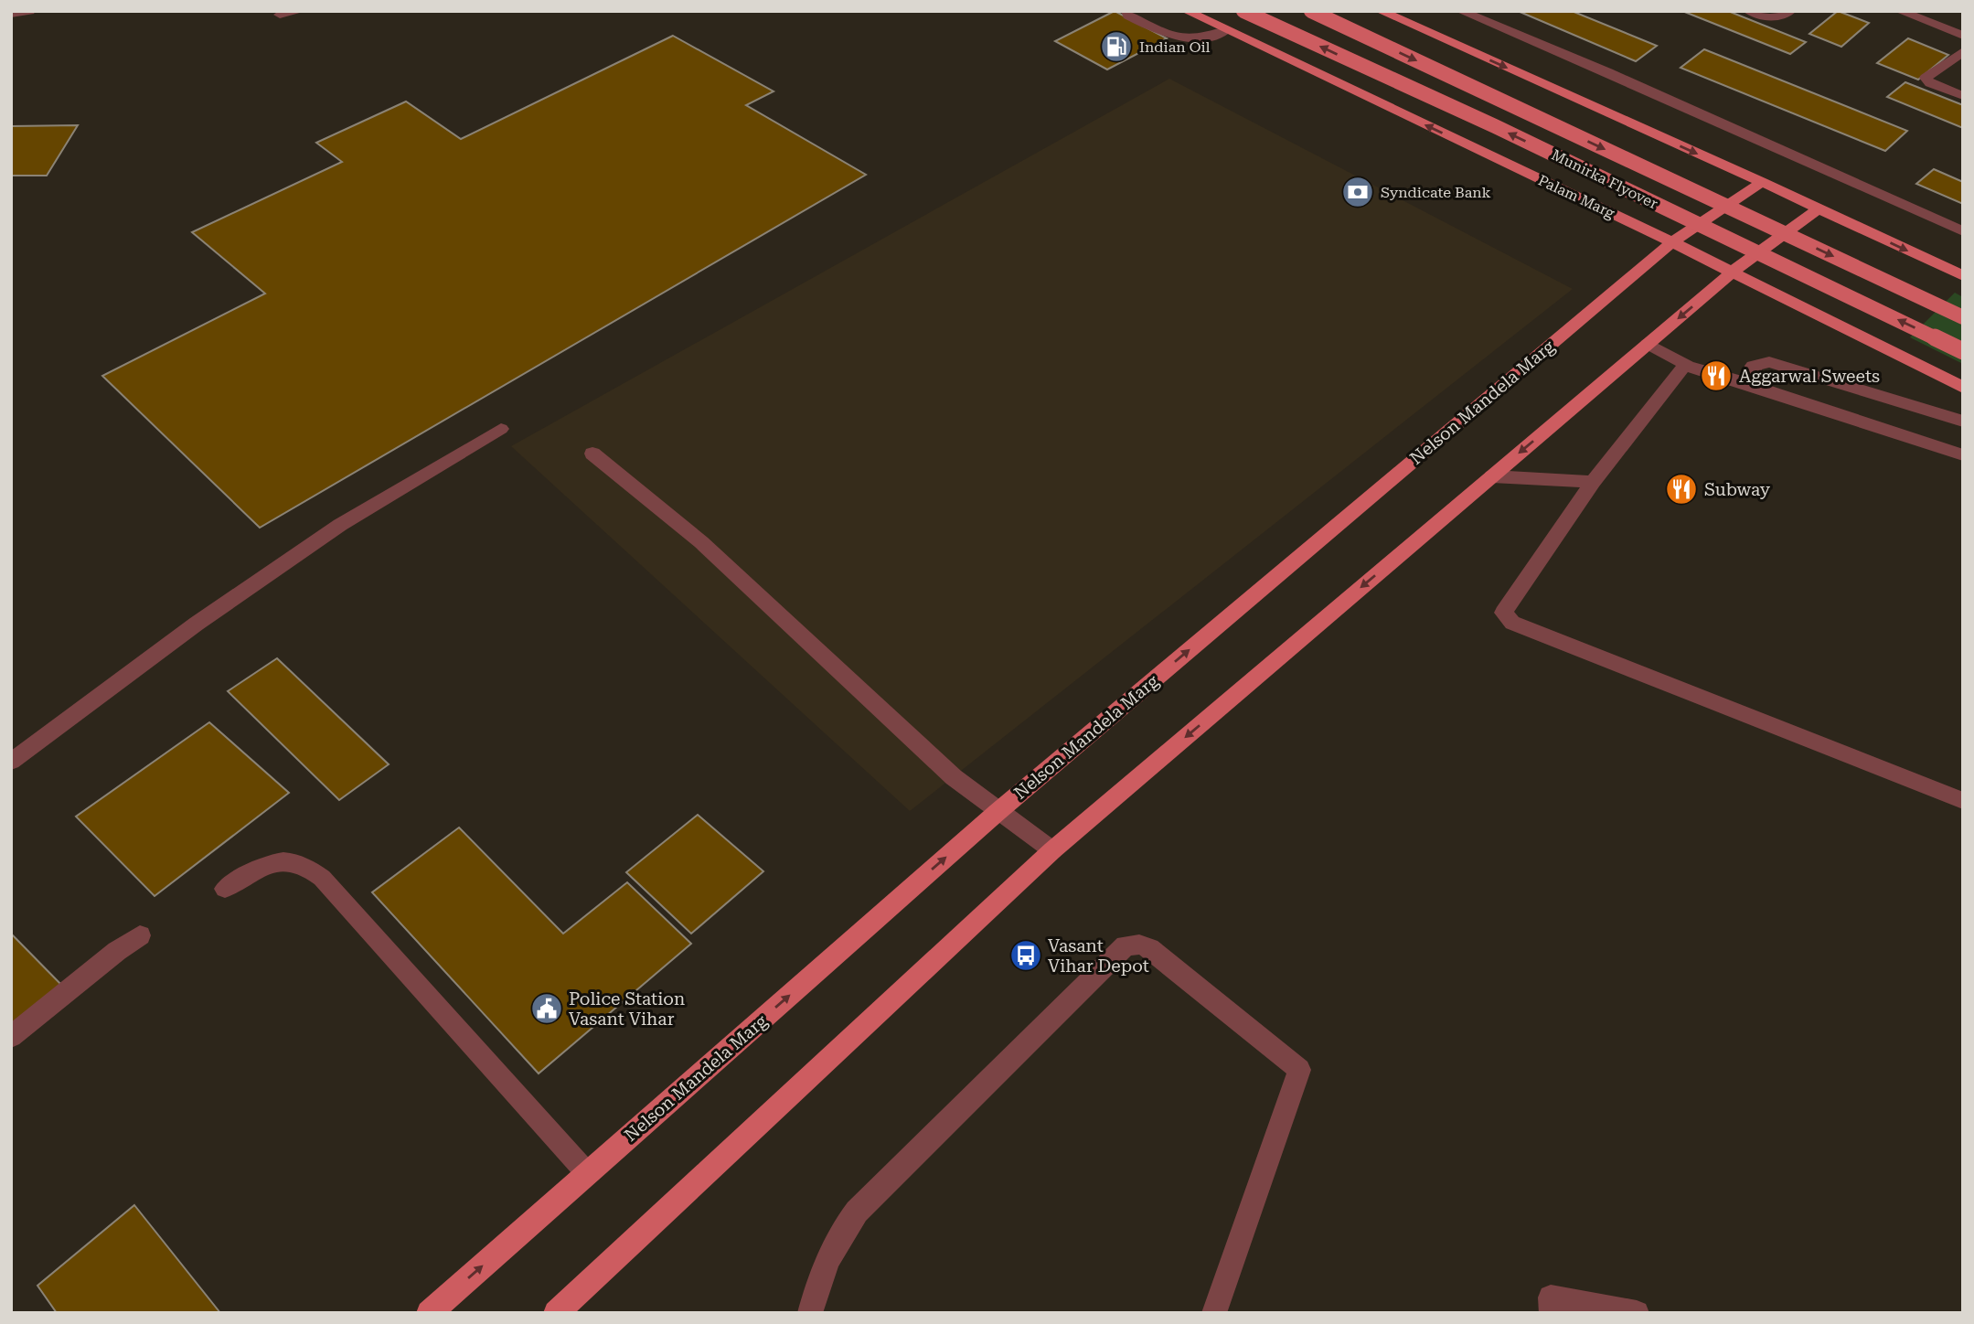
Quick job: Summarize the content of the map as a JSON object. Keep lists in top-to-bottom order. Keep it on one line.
{"streets":{"main road":["Munirka Flyover","Palam Marg","Nelson Mandela Marg"]},"crossings":[["Palam Marg","Nelson Mandela Marg"]],"places":{"fuel station":["Indian Oil"],"bank":["Syndicate Bank"],"restaurant":["Aggarwal Sweets","Subway"],"bus stop":["Vasant Vihar Depot"],"public building":["Police Station Vasant Vihar"]}}
